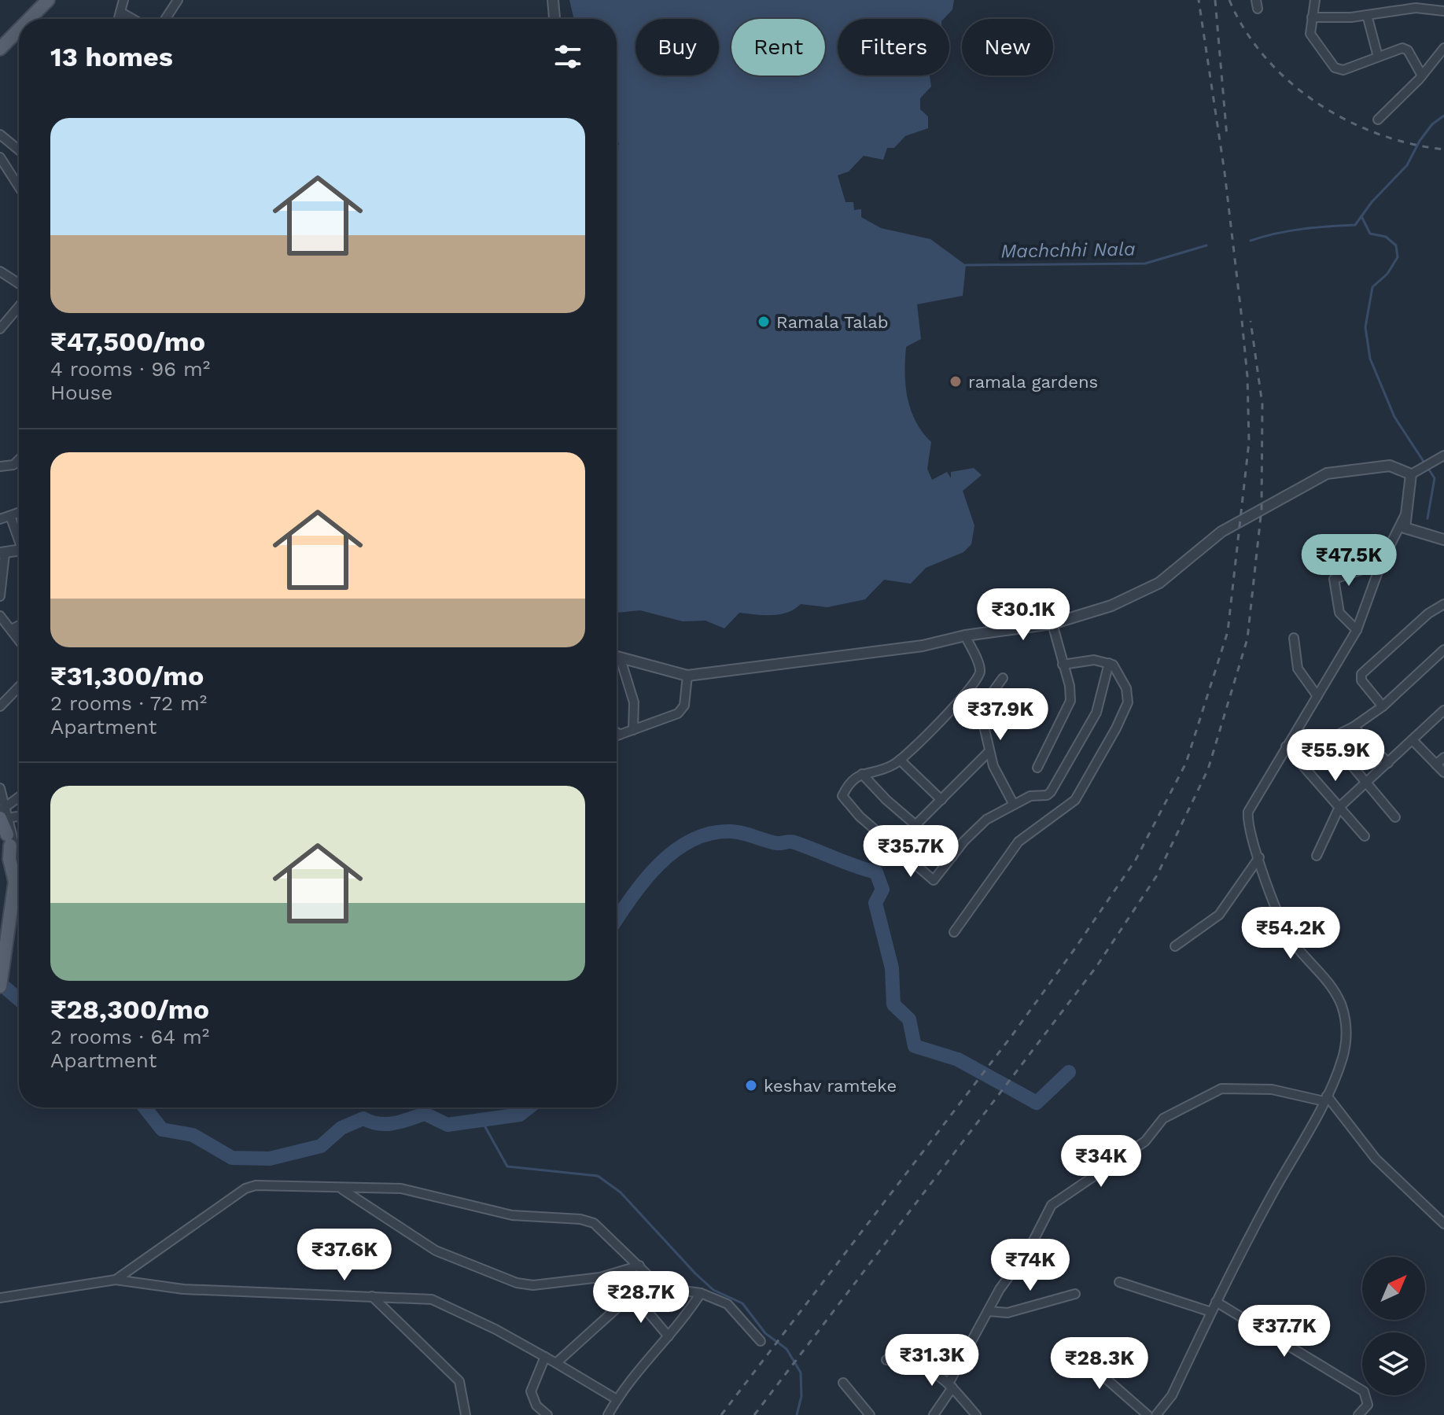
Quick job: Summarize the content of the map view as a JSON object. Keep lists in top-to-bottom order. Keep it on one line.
{"water":["Machchhi Nala"],"places":["Ramala Talab","ramala gardens","keshav ramteke"],"north":"top right","page":{"chip":["Buy","Rent","Filters","New"],"heading":"13 homes","list":[{"name":"₹47,500/mo","note":"4 rooms · 96 m² · House"},{"name":"₹31,300/mo","note":"2 rooms · 72 m² · Apartment"},{"name":"₹28,300/mo","note":"2 rooms · 64 m² · Apartment"}],"price":["₹47.5K","₹30.1K","₹37.9K","₹55.9K","₹35.7K","₹54.2K","₹34K","₹37.6K","₹74K","₹28.7K","₹37.7K","₹31.3K","₹28.3K"]}}
